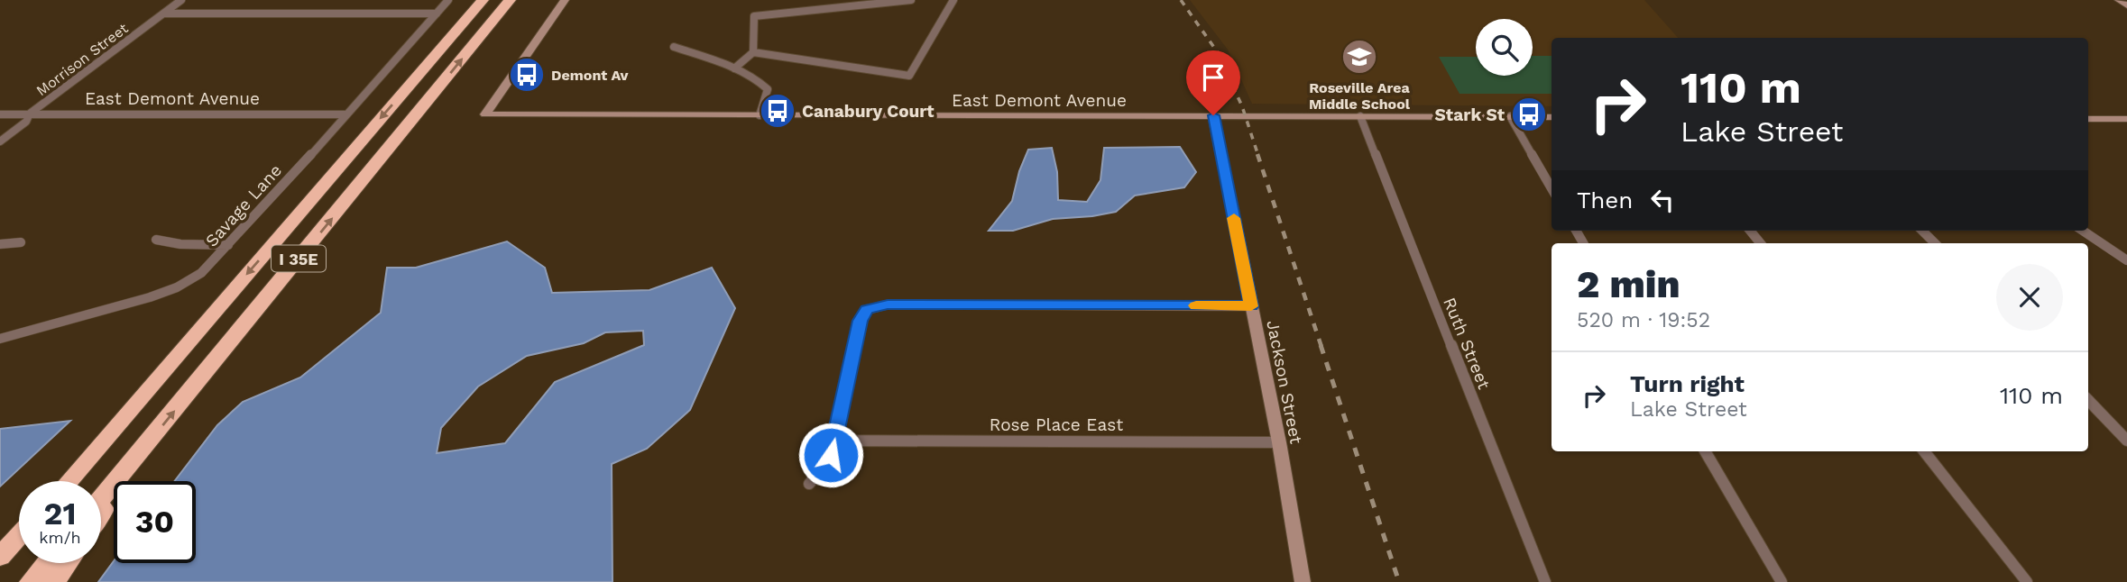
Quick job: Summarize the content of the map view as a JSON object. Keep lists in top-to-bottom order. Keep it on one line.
{"streets":{"highway":["I 35E"],"street":["Morrison Street","East Demont Avenue","Savage Lane","Ruth Street","Jackson Street","Rose Place East"]},"crossings":[["Morrison Street","East Demont Avenue"],["East Demont Avenue","Savage Lane"],["East Demont Avenue","Ruth Street"],["East Demont Avenue","Jackson Street"],["Jackson Street","Rose Place East"]],"places":{"school or university":["Roseville Area Middle School"],"bus stop":["Demont Av","Canabury Court","Stark St"]},"page":{"turn":["110 m","Lake Street"],"then":"Then","heading":["2 min","520 m · 19:52"],"list":[{"name":"Turn right","note":"Lake Street","value":"110 m"}],"speed":"21 km/h","limit":"30"}}
